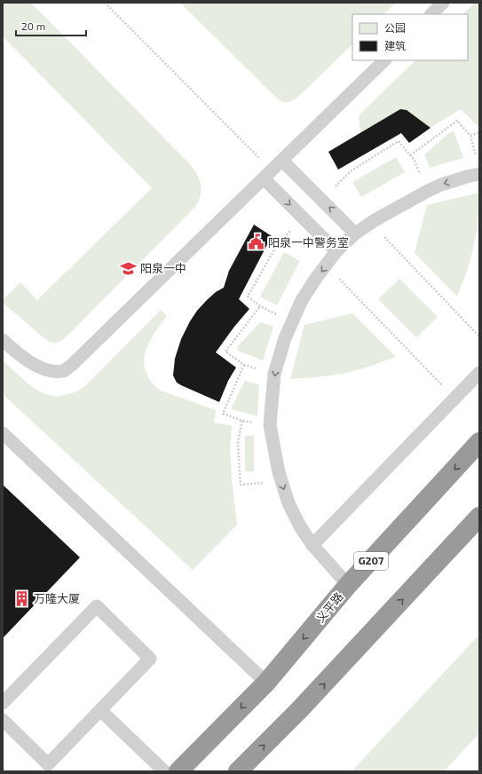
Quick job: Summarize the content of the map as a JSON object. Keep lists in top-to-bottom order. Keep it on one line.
{"streets":{"highway":["G207","义平路"]},"places":{"public building":["阳泉一中警务室"],"school or university":["阳泉一中"],"building":["万隆大厦"]},"legend":["公园","建筑"],"scale_bar":"20 m"}
